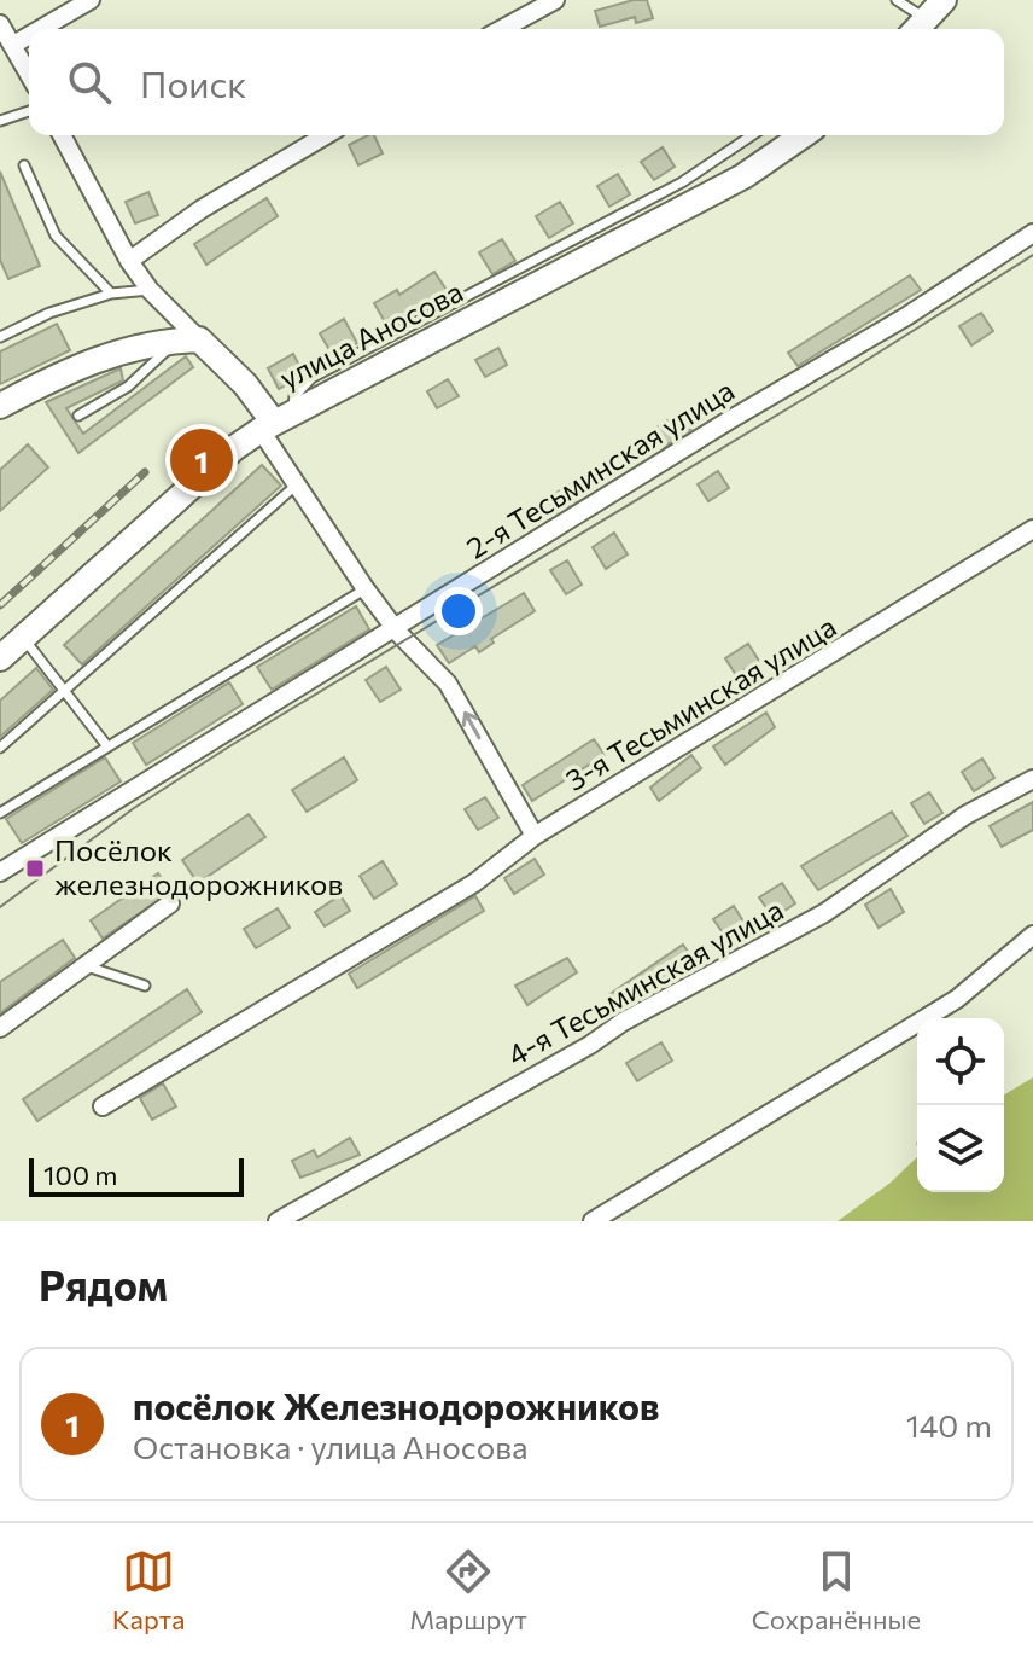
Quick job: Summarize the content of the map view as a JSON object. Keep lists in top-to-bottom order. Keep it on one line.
{"streets":{"main road":["улица Аносова"],"street":["2-я Тесьминская улица","3-я Тесьминская улица","4-я Тесьминская улица"]},"places":{"transit":["Посёлок железнодорожников"]},"scale_bar":"100 m","page":{"search":"Поиск","pins":"1","scale":"100 m","heading":"Рядом","list":[{"mark":"1","name":"посёлок Железнодорожников","note":"Остановка · улица Аносова","value":"140 m"}],"nav":["Карта","Маршрут","Сохранённые"]}}
